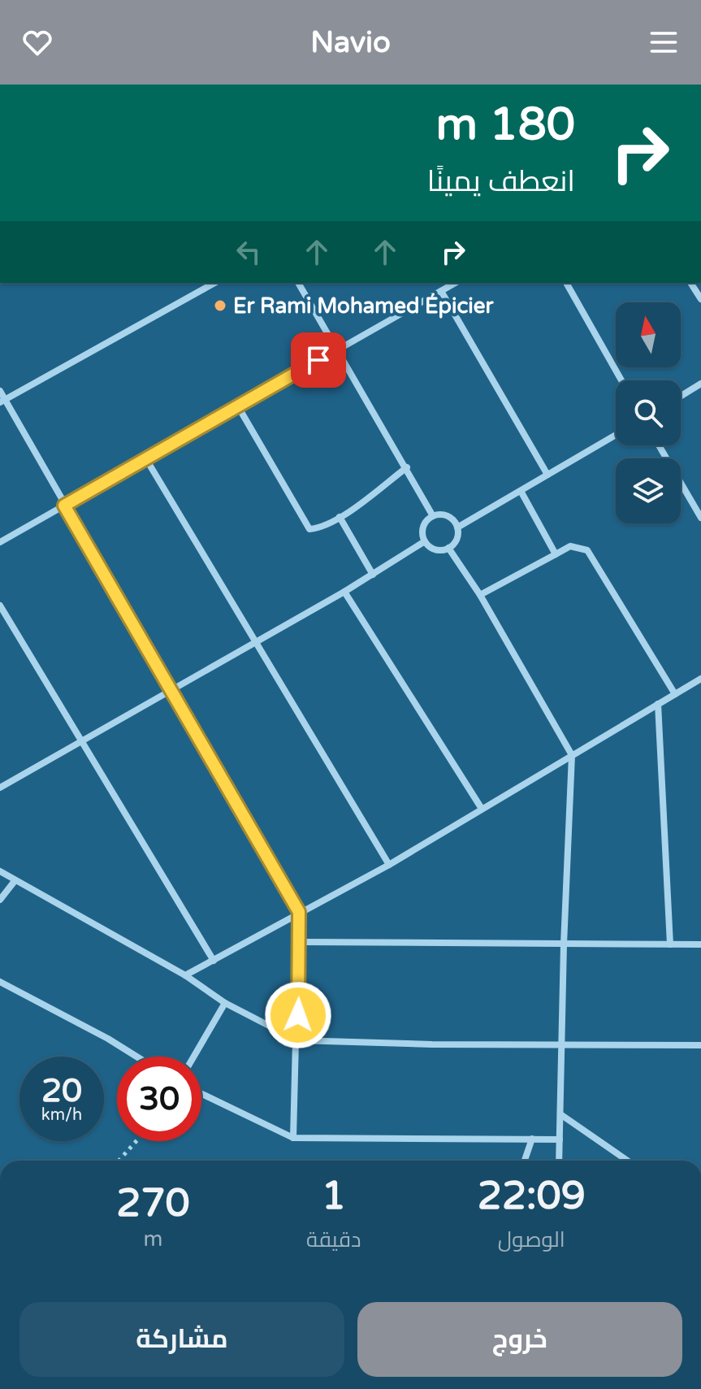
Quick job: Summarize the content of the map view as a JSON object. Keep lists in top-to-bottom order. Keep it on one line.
{"places":["Er Rami Mohamed Épicier"],"north":"top","page":{"header":"Navio","turn":["180 m","انعطف يمينًا"],"speed":"20 km/h","limit":"30","eta":["22:09","الوصول","1","دقيقة","270","m"],"buttons":["خروج","مشاركة"]}}
